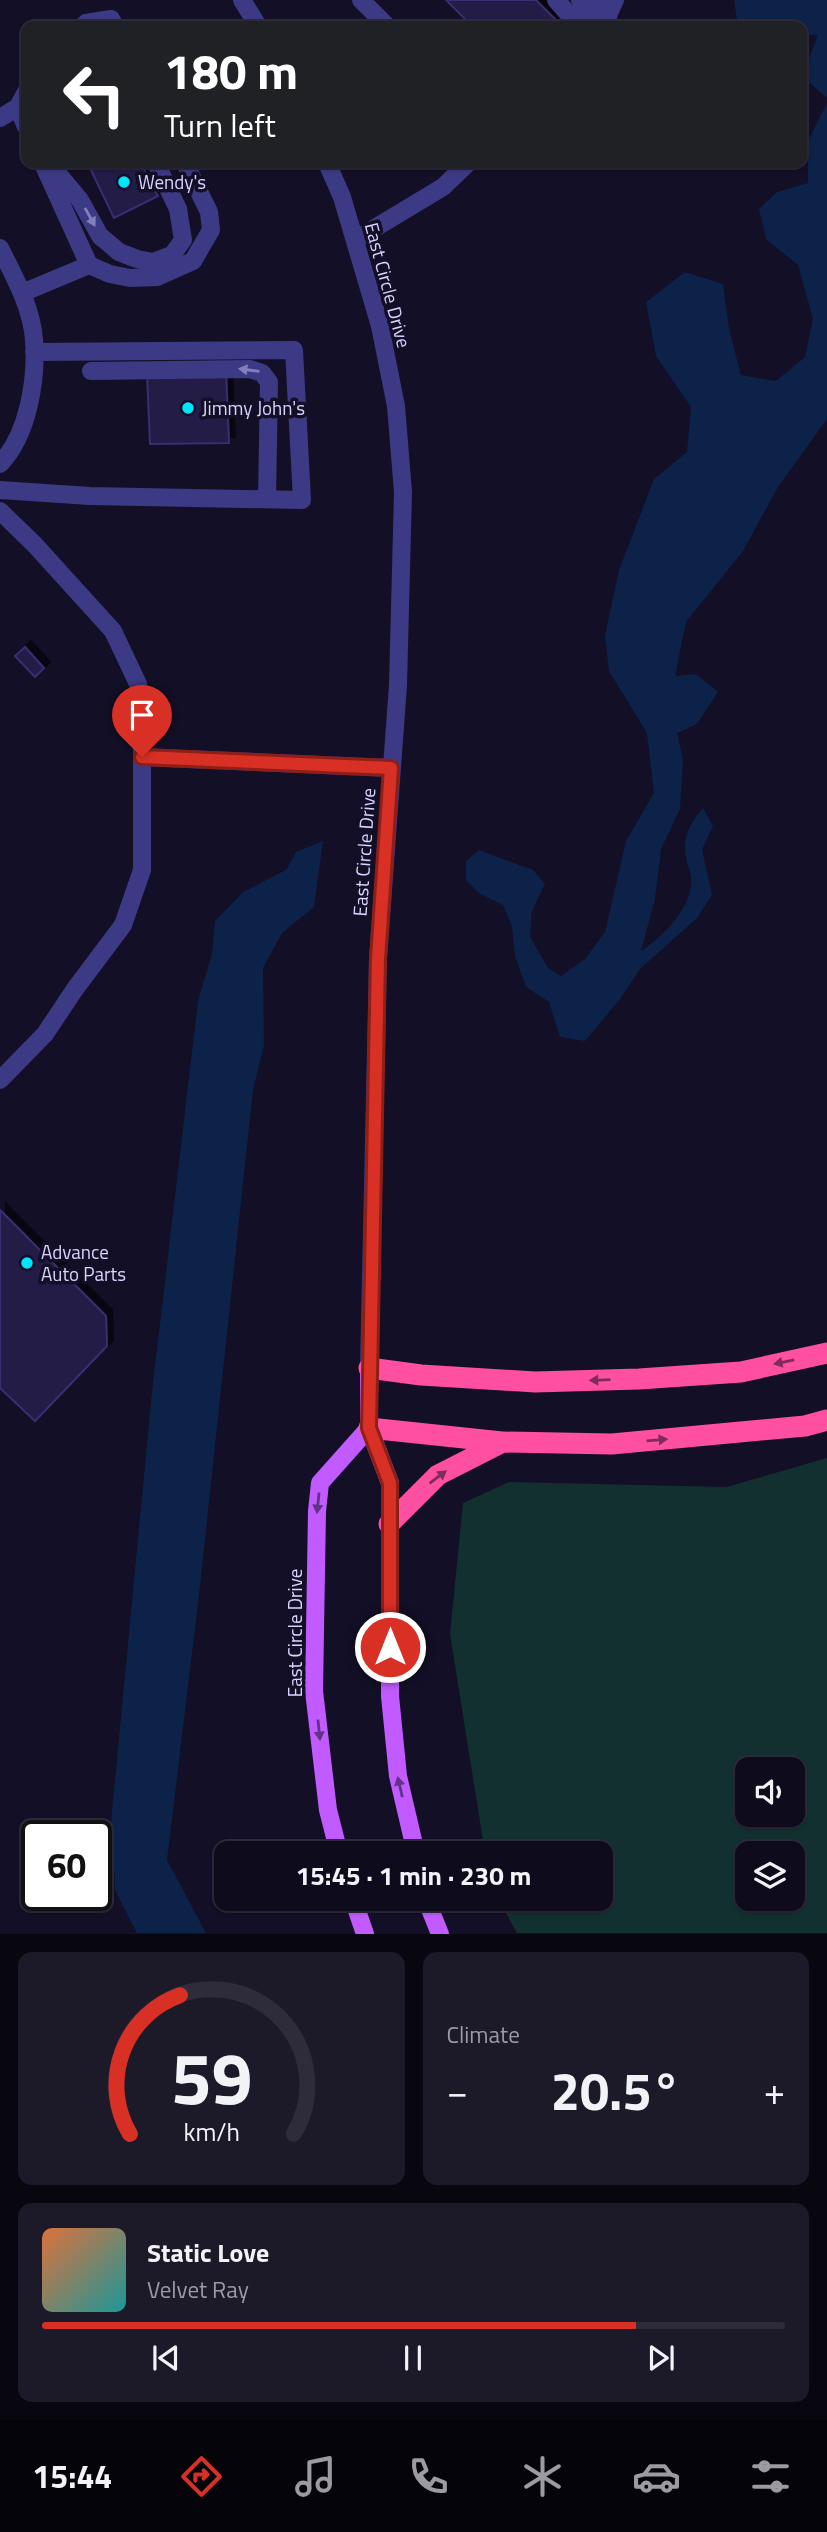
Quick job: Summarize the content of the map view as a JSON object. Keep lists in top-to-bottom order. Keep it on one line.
{"streets":{"main road":["East Circle Drive"]},"places":["Wendy's","Jimmy John's","Advance Auto Parts"],"page":{"turn":["180 m","Turn left"],"limit":"60","trip":"15:45 · 1 min · 230 m","tile":"Climate","heat":["−","20.5°","+"],"song":["Static Love","Velvet Ray"],"tabs":"15:44","gauge":["59","km/h"]}}
